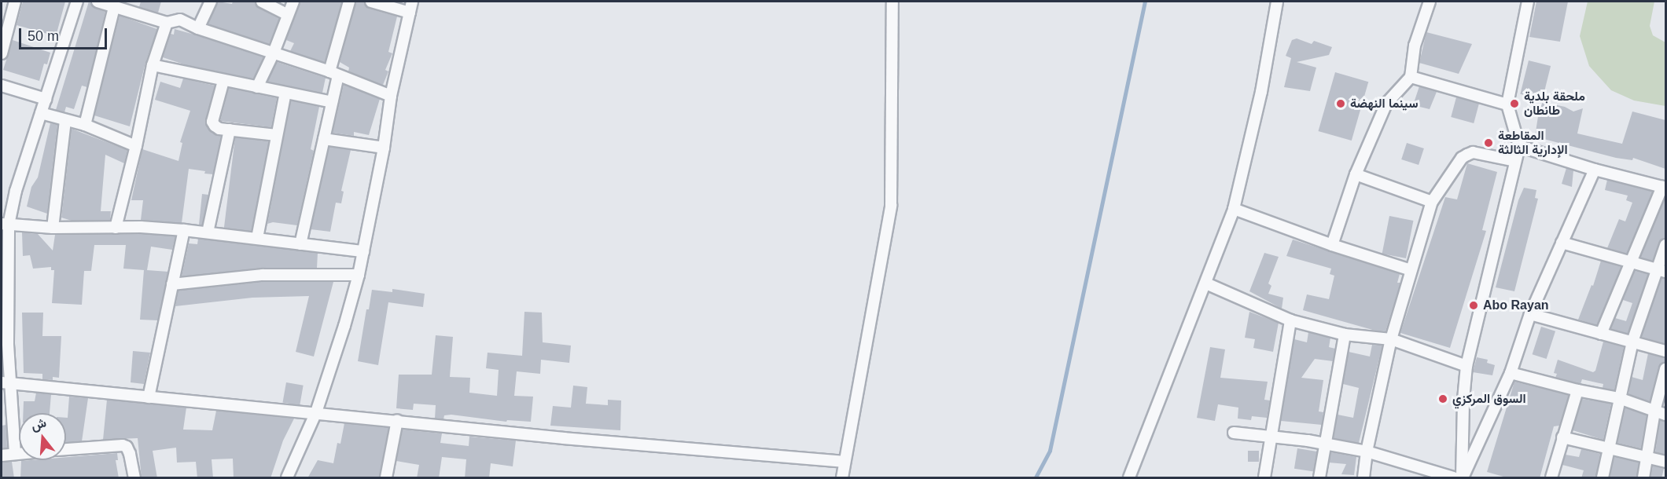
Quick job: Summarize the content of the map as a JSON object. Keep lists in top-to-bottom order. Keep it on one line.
{"places":["سينما النهضة","ملحقة بلدية طانطان","المقاطعة الإدارية الثالثة","Abo Rayan","السوق المركزي"],"scale_bar":"50 m","north":"top"}
